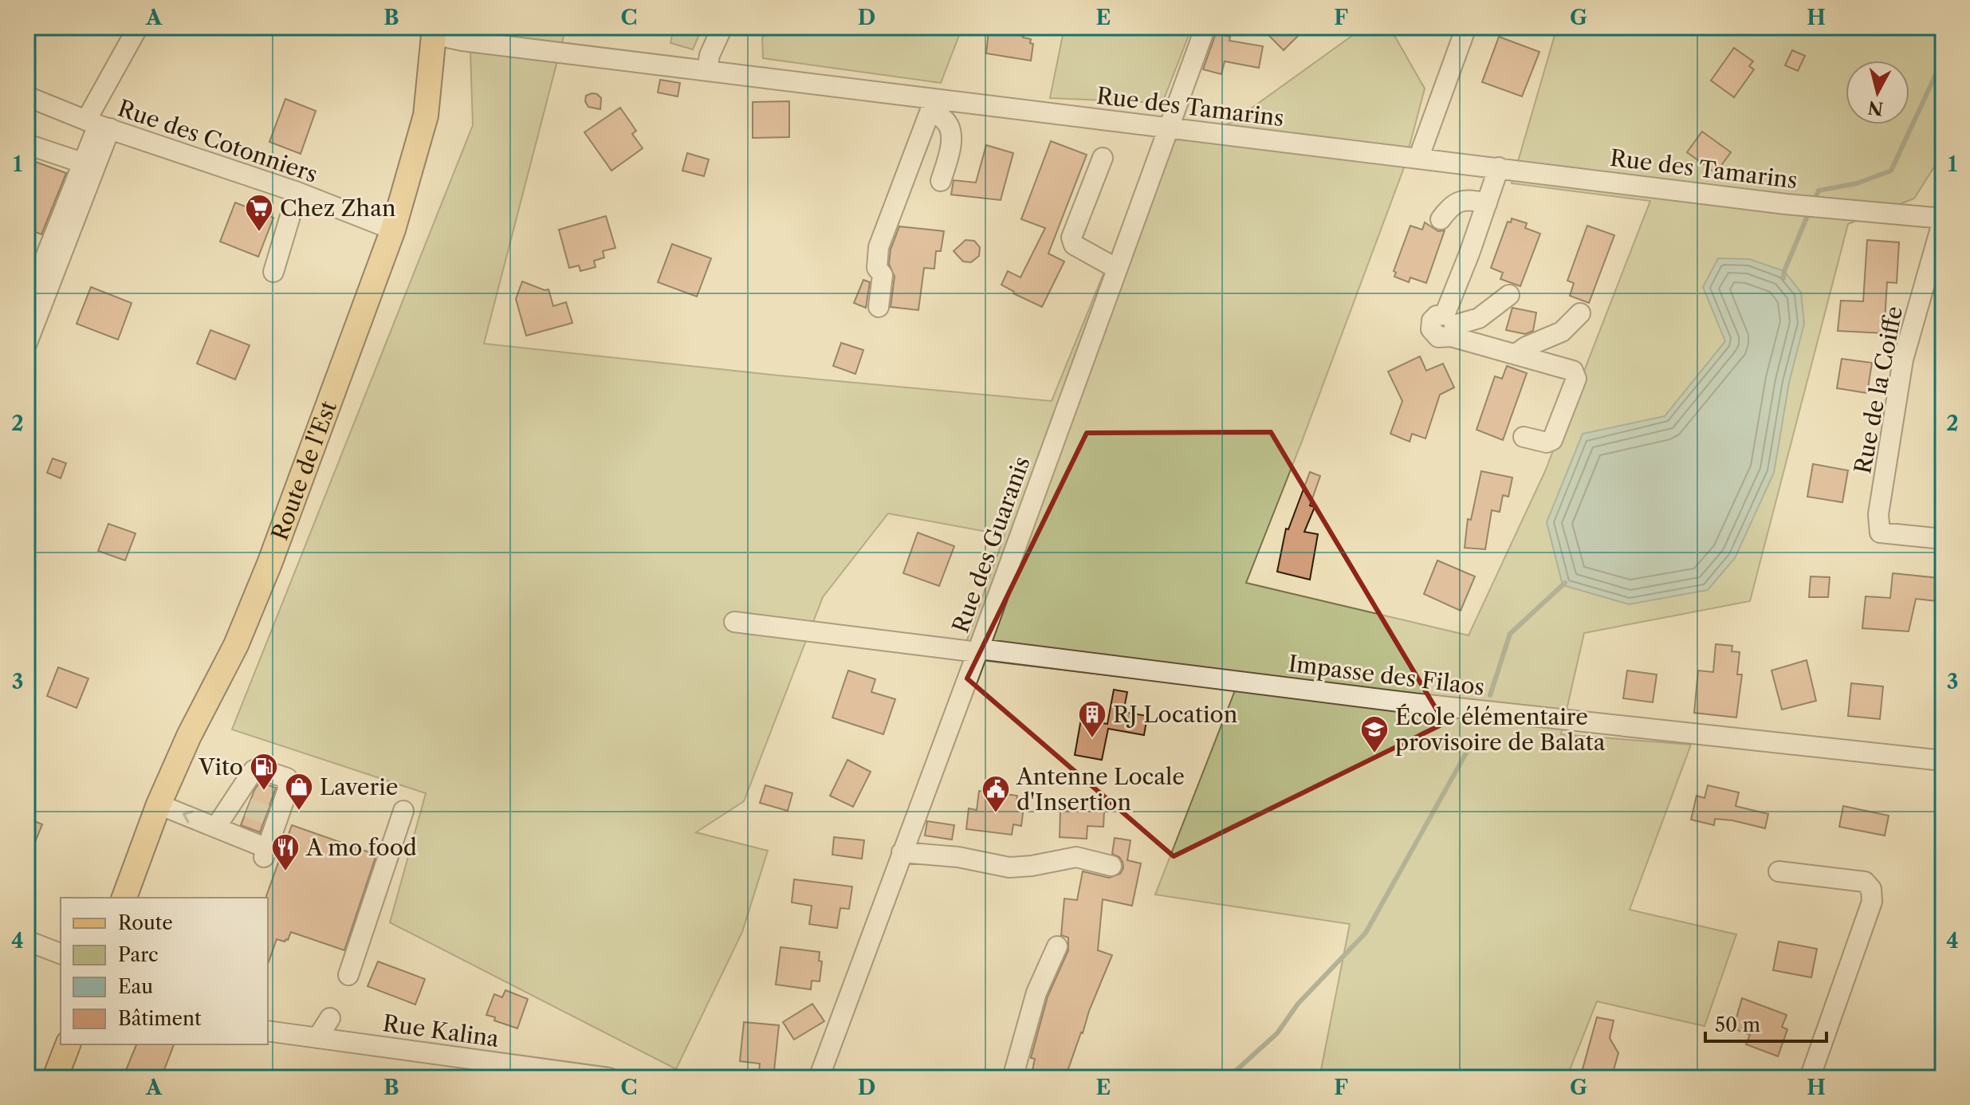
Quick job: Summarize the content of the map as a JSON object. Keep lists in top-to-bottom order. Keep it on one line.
{"streets":{"main road":["Route de l'Est"],"street":["Rue des Tamarins","Rue des Cotonniers","Rue de la Coiffe","Rue des Guaranis","Impasse des Filaos","Rue Kalina"]},"crossings":[["Rue des Tamarins","Rue de la Coiffe"],["Rue des Tamarins","Route de l'Est"],["Rue des Tamarins","Rue des Guaranis"],["Rue des Cotonniers","Route de l'Est"],["Rue des Guaranis","Impasse des Filaos"]],"places":{"supermarket":["Chez Zhan"],"building":["RJ Location"],"school or university":["École élémentaire provisoire de Balata"],"fuel station":["Vito"],"shop":["Laverie"],"public building":["Antenne Locale d'Insertion"],"restaurant":["A mo food"]},"legend":["Route","Parc","Eau","Bâtiment"],"scale_bar":"50 m","north":"bottom","grid":{"columns":["A","B","C","D","E","F","G","H"],"rows":["1","2","3","4"]}}
